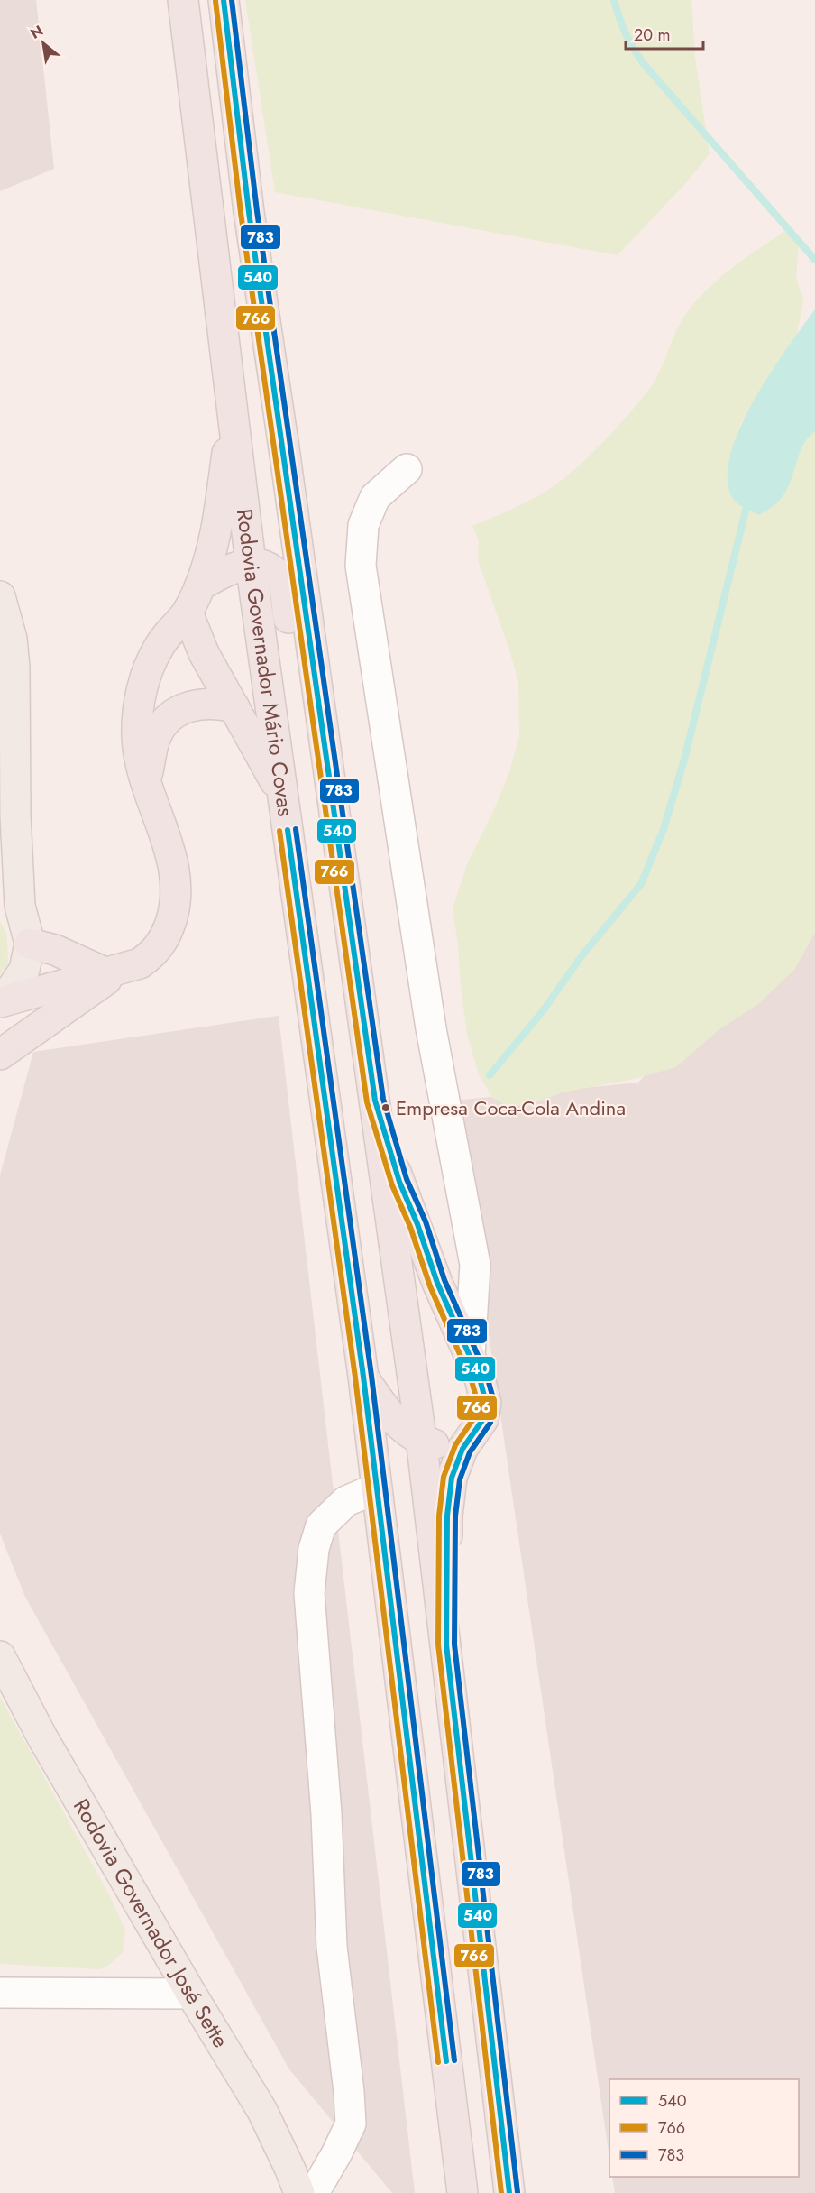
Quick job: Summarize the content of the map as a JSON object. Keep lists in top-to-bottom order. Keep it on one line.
{"streets":{"highway":["Rodovia Governador Mário Covas"],"main road":["Rodovia Governador José Sette"]},"places":["Empresa Coca-Cola Andina"],"lines":["transit line 540","transit line 783","transit line 766"],"legend":["540","766","783"],"scale_bar":"20 m","north":"top left"}
